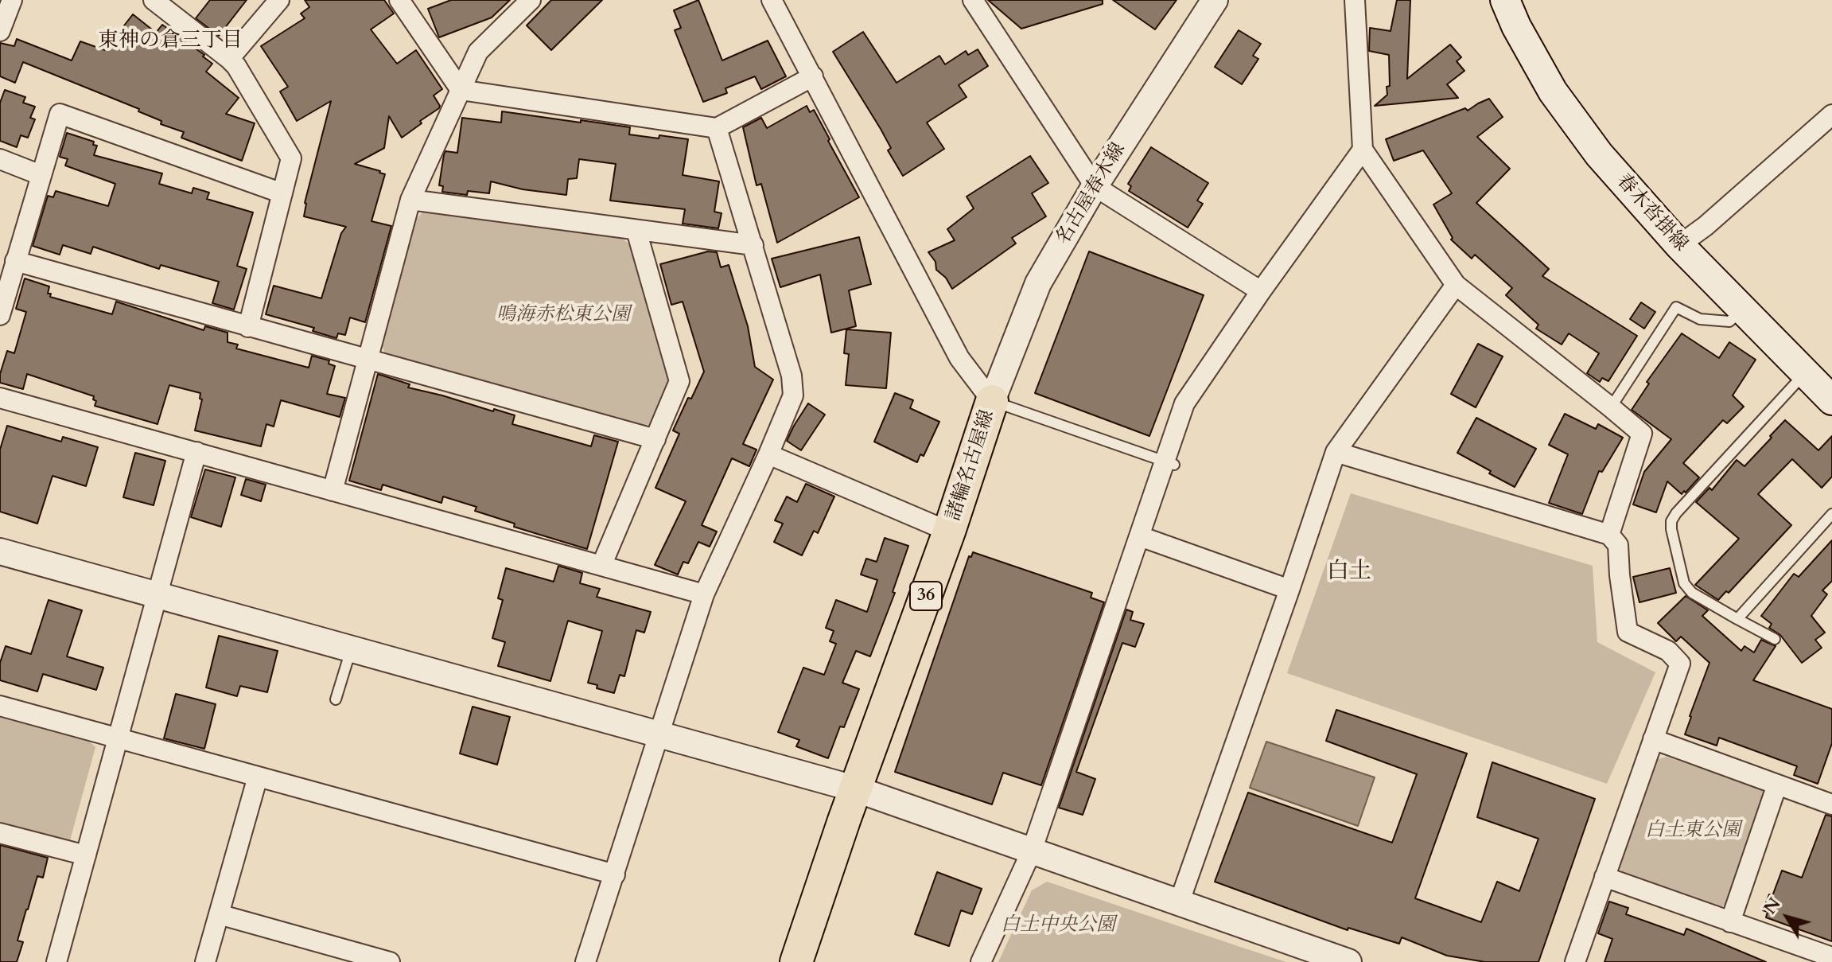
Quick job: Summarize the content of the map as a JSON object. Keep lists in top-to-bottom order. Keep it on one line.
{"streets":{"main road":["春木沓掛線","諸輪名古屋線","36"],"street":["名古屋春木線"]},"crossings":[["名古屋春木線","諸輪名古屋線"]],"districts":["東神の倉三丁目","白土"],"parks":["鳴海赤松東公園","白土東公園","白土中央公園"],"north":"top left"}
